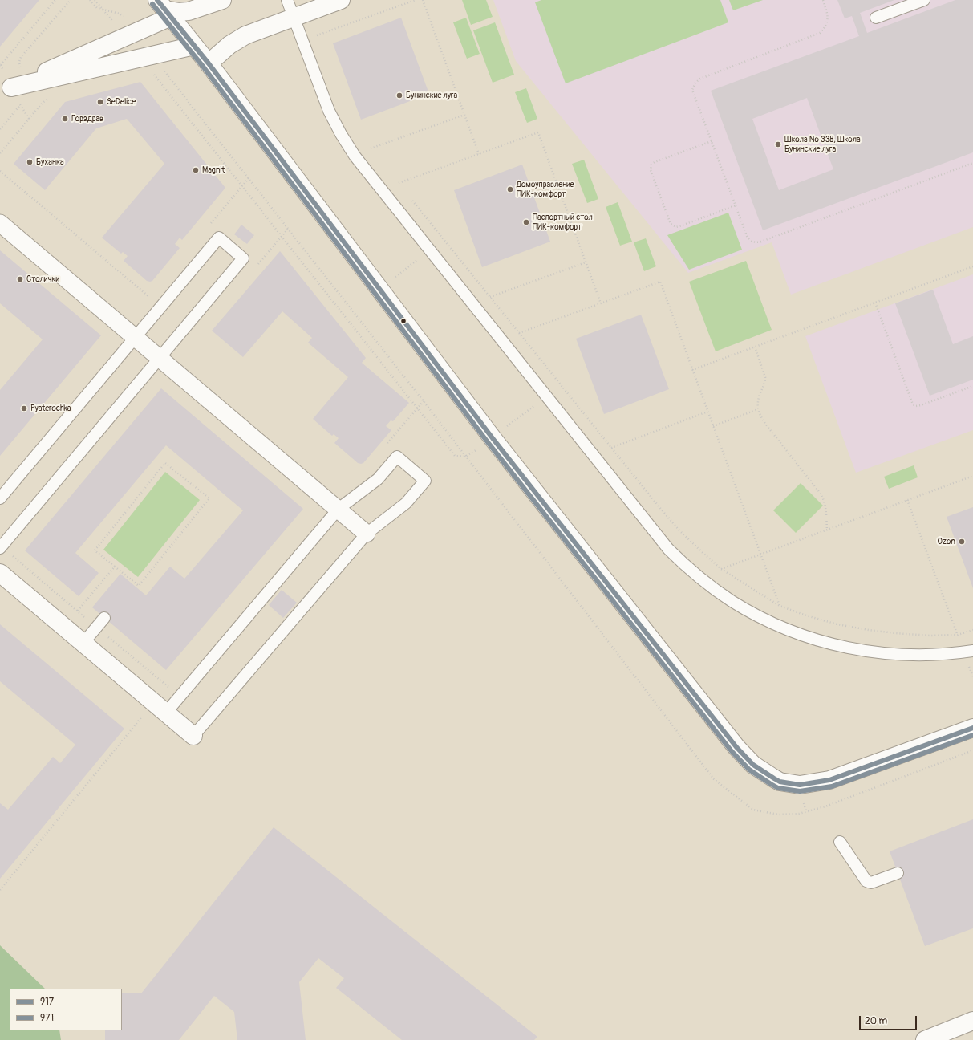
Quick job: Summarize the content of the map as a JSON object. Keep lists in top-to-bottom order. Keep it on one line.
{"places":["Бунинские луга","SeDelice","Горздрав","Школа № 338, Школа Бунинские луга","Буханка","Magnit","Домоуправление ПИК-комфорт","Паспортный стол ПИК-комфорт","Столички","Pyaterochka","Ozon"],"lines":["transit line 917","transit line 971"],"legend":["917","971"],"scale_bar":"20 m"}
